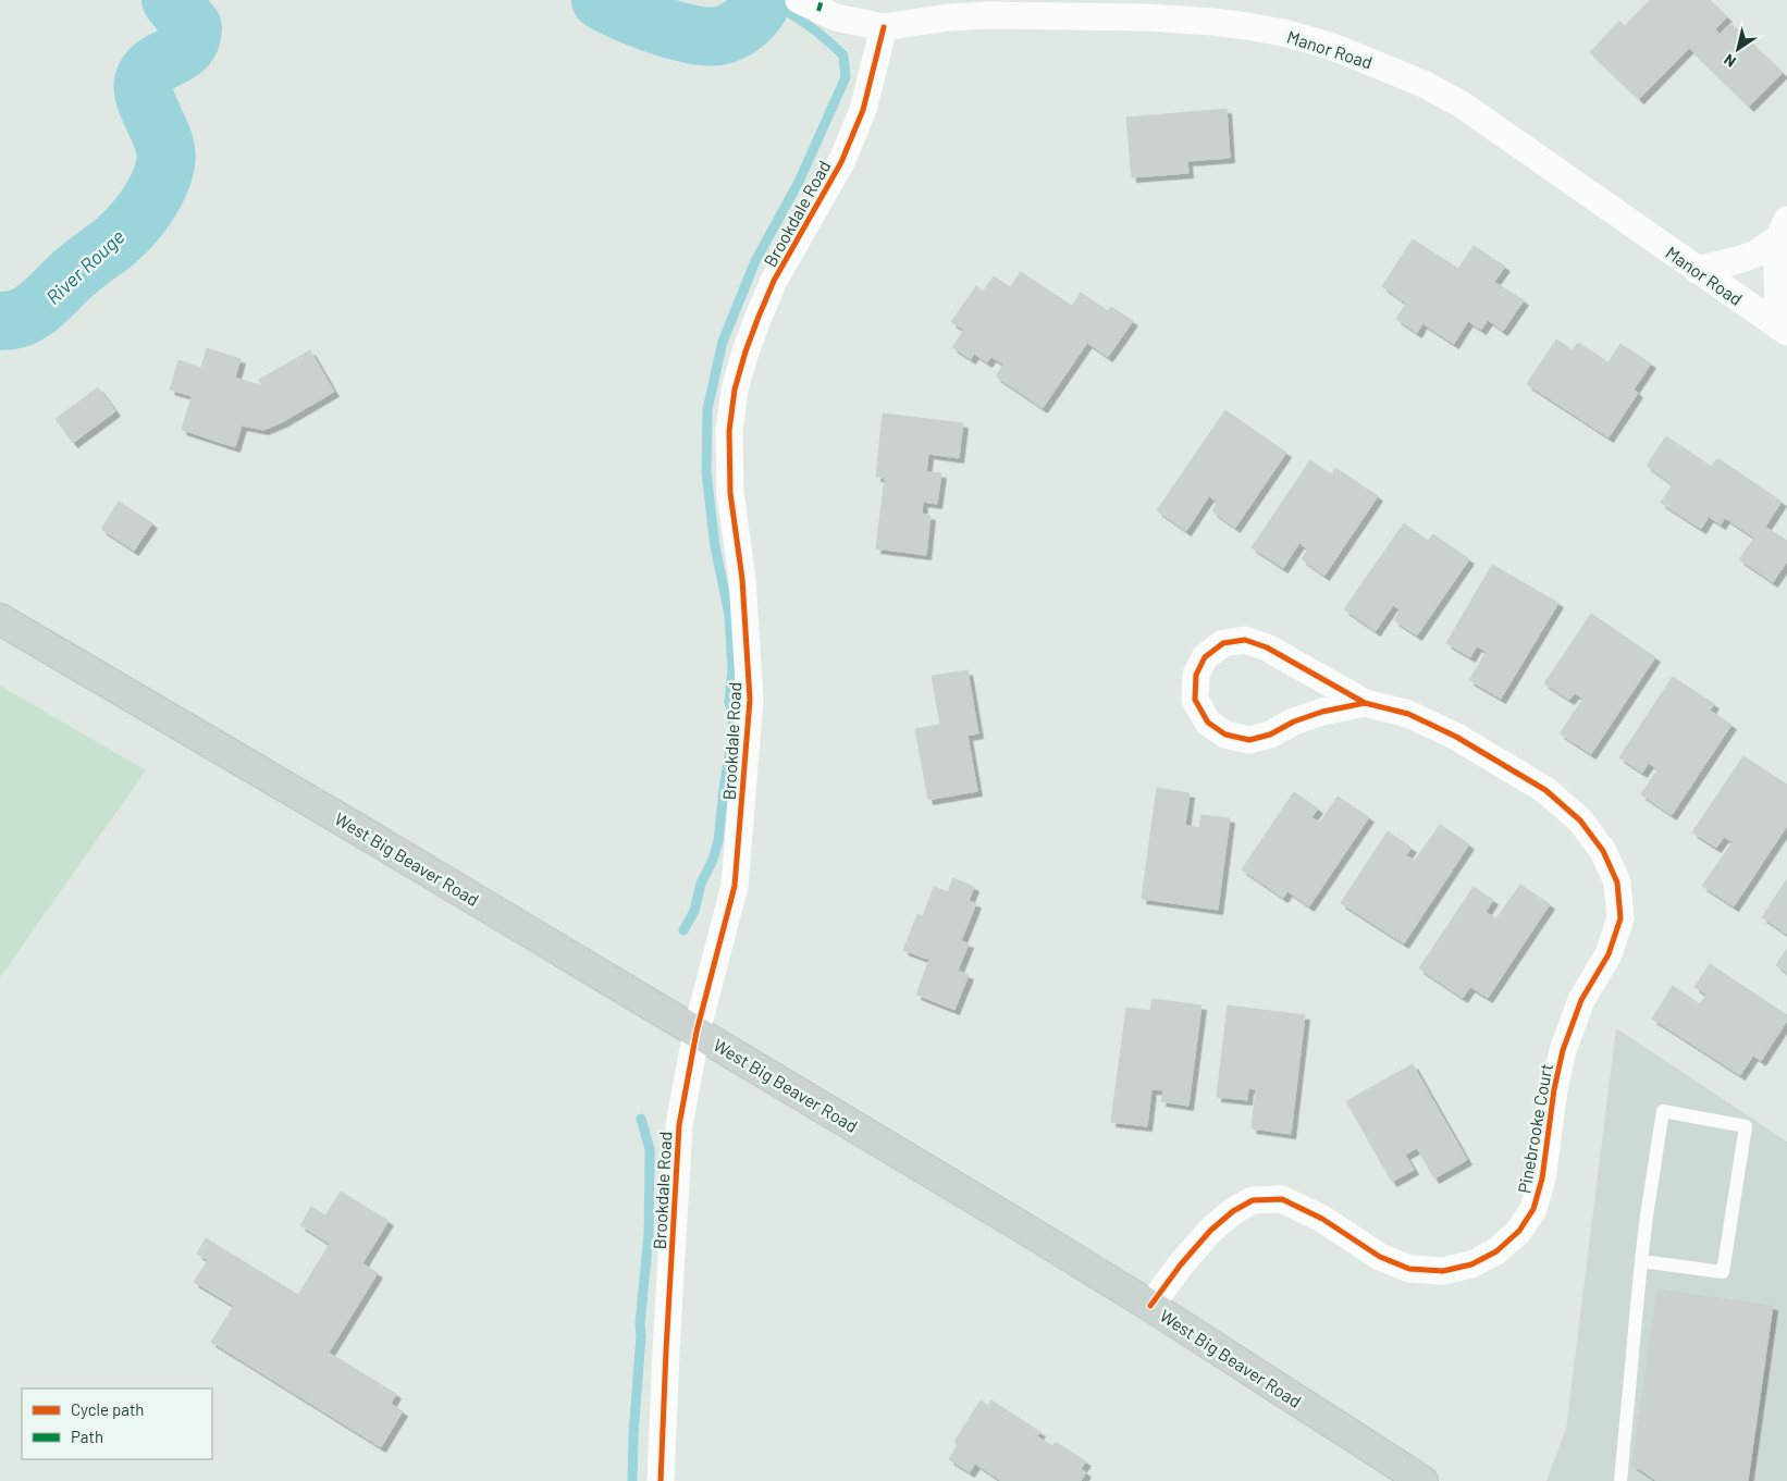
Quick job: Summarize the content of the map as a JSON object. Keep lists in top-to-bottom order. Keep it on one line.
{"streets":{"main road":["West Big Beaver Road"],"street":["Manor Road","Brookdale Road","Pinebrooke Court"]},"crossings":[["Manor Road","Brookdale Road"],["Brookdale Road","West Big Beaver Road"],["West Big Beaver Road","Pinebrooke Court"]],"water":["River Rouge"],"legend":["Cycle path","Path"],"north":"bottom left"}
